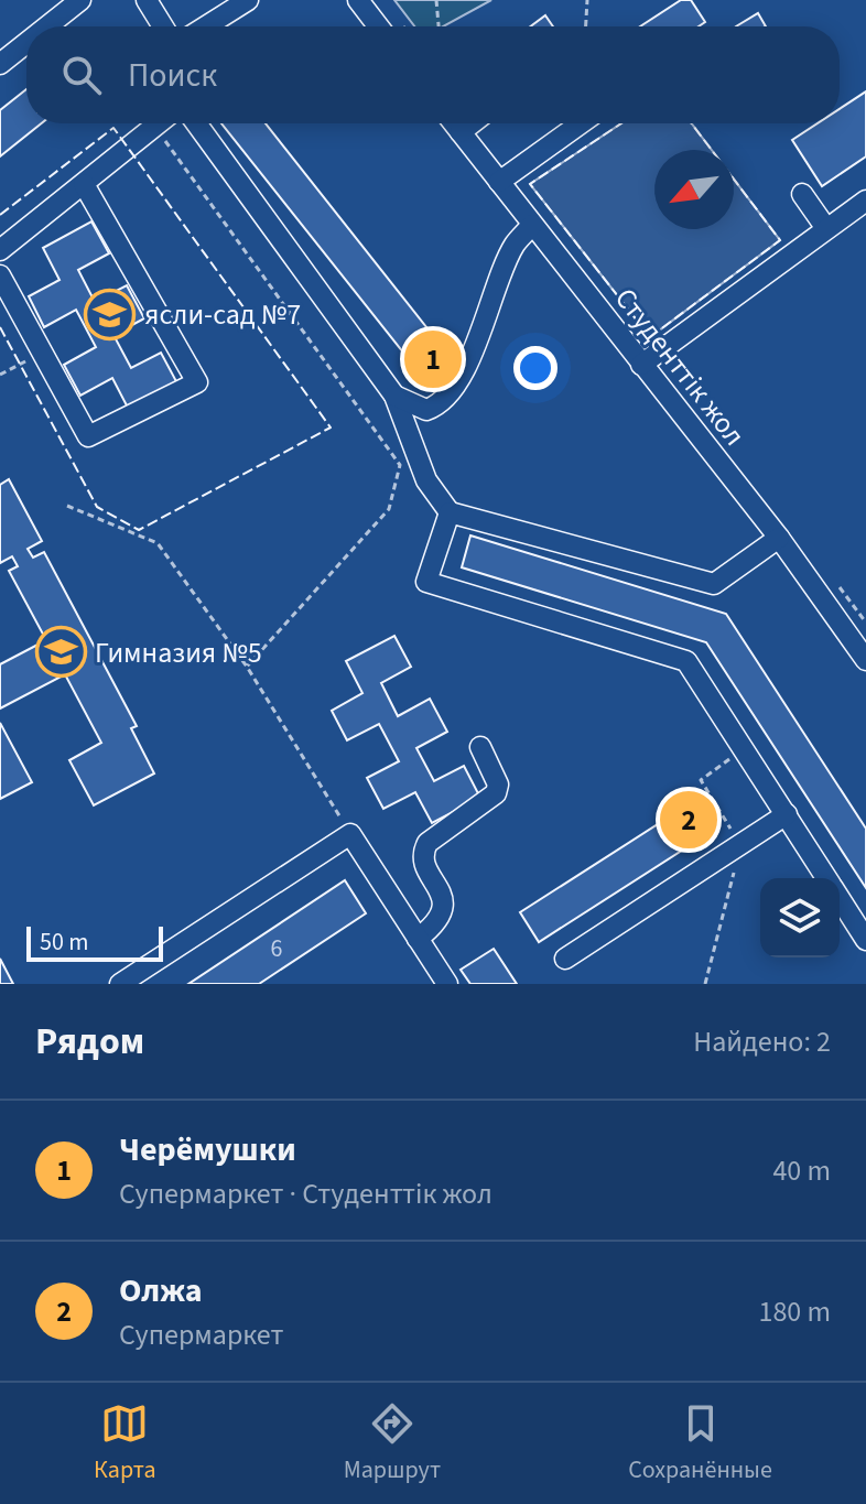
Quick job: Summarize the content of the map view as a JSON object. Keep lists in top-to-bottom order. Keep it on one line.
{"streets":{"street":["Студенттік жол"]},"places":{"school or university":["ясли-сад №7","Гимназия №5"]},"house_numbers":["6"],"scale_bar":"50 m","north":"bottom left","page":{"search":"Поиск","pins":["1","2"],"scale":"50 m","heading":["Рядом","Найдено: 2"],"list":[{"mark":"1","name":"Черёмушки","note":"Супермаркет · Студенттік жол","value":"40 m"},{"mark":"2","name":"Олжа","note":"Супермаркет","value":"180 m"}],"nav":["Карта","Маршрут","Сохранённые"]}}
